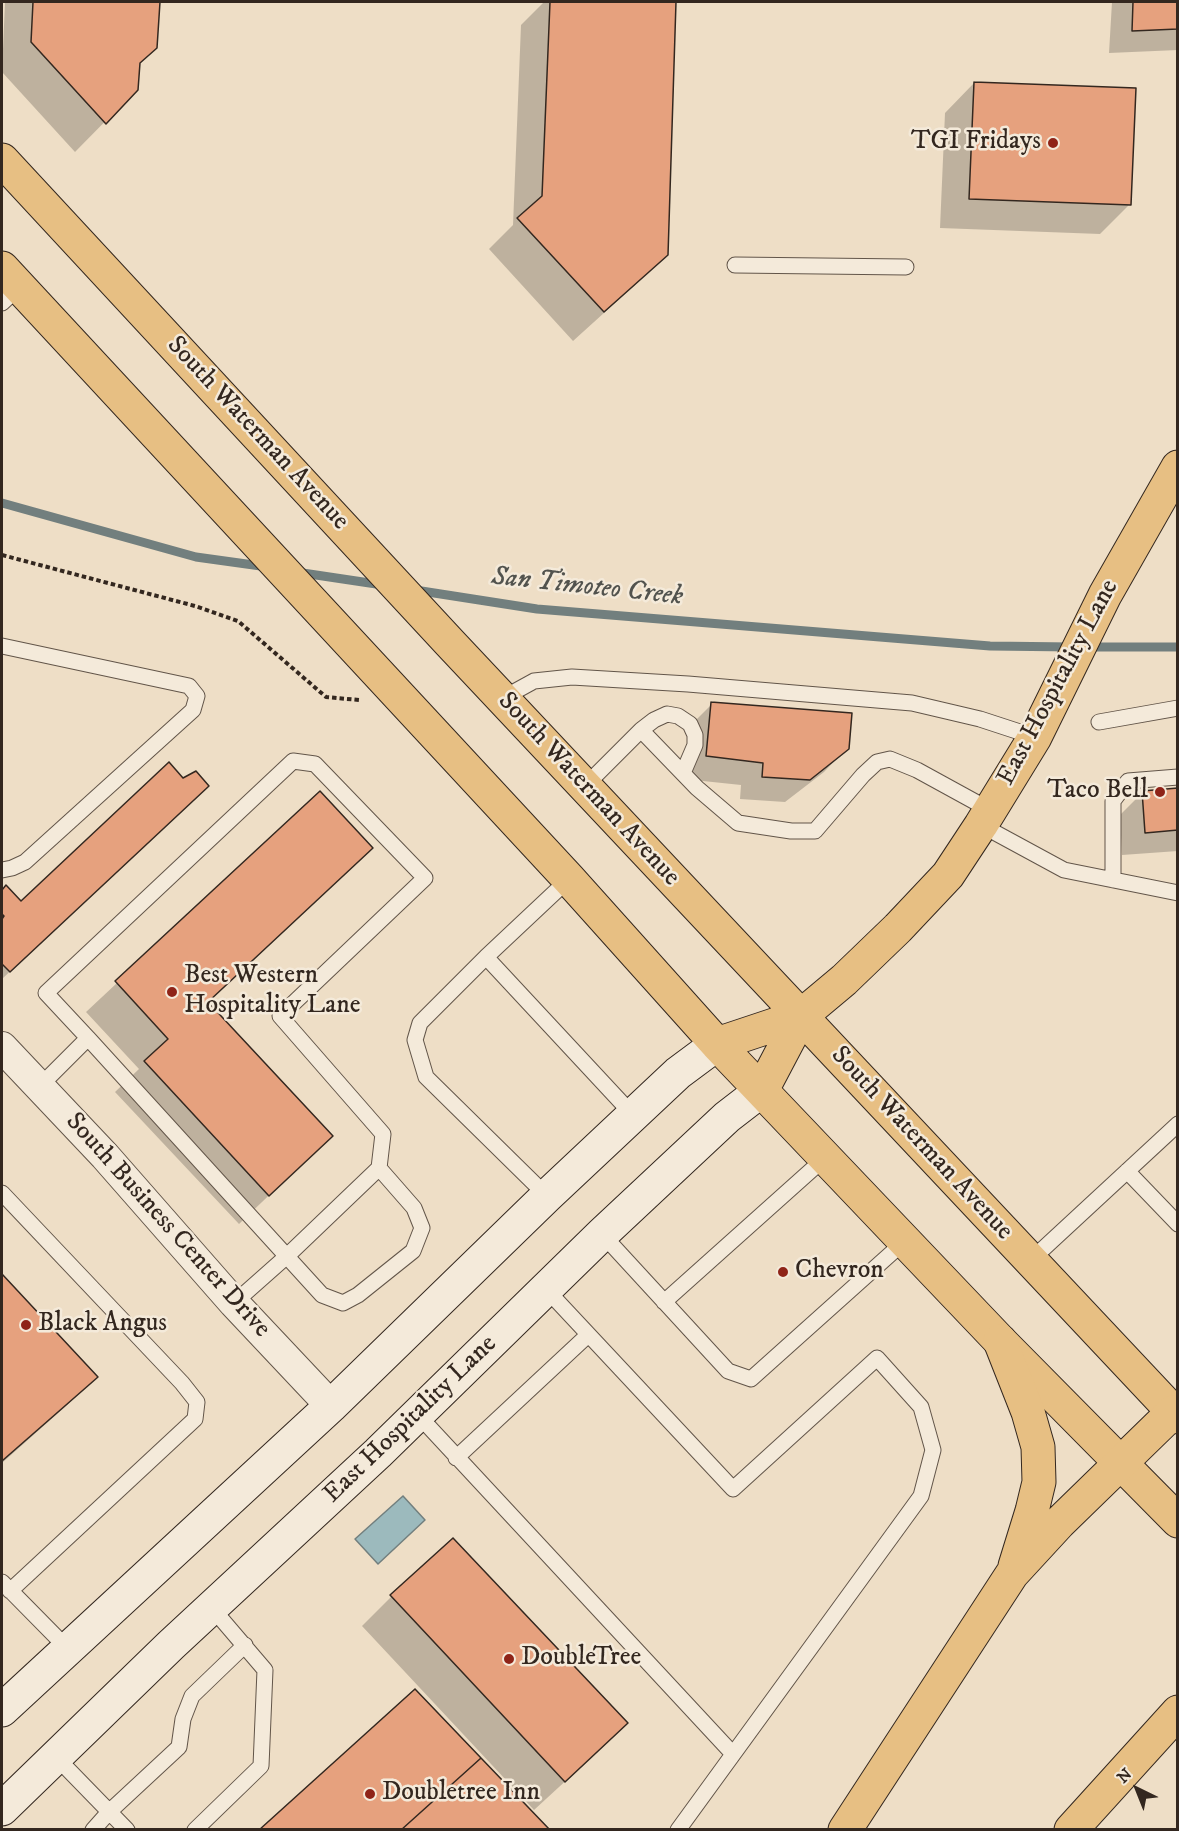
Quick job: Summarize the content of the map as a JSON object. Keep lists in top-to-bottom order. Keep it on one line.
{"streets":{"main road":["South Waterman Avenue","East Hospitality Lane"],"street":["South Business Center Drive"]},"crossings":[["South Waterman Avenue","East Hospitality Lane"],["East Hospitality Lane","South Business Center Drive"]],"water":["San Timoteo Creek"],"places":["TGI Fridays","Taco Bell","Best Western Hospitality Lane","Chevron","Black Angus","DoubleTree","Doubletree Inn"],"north":"top left"}
